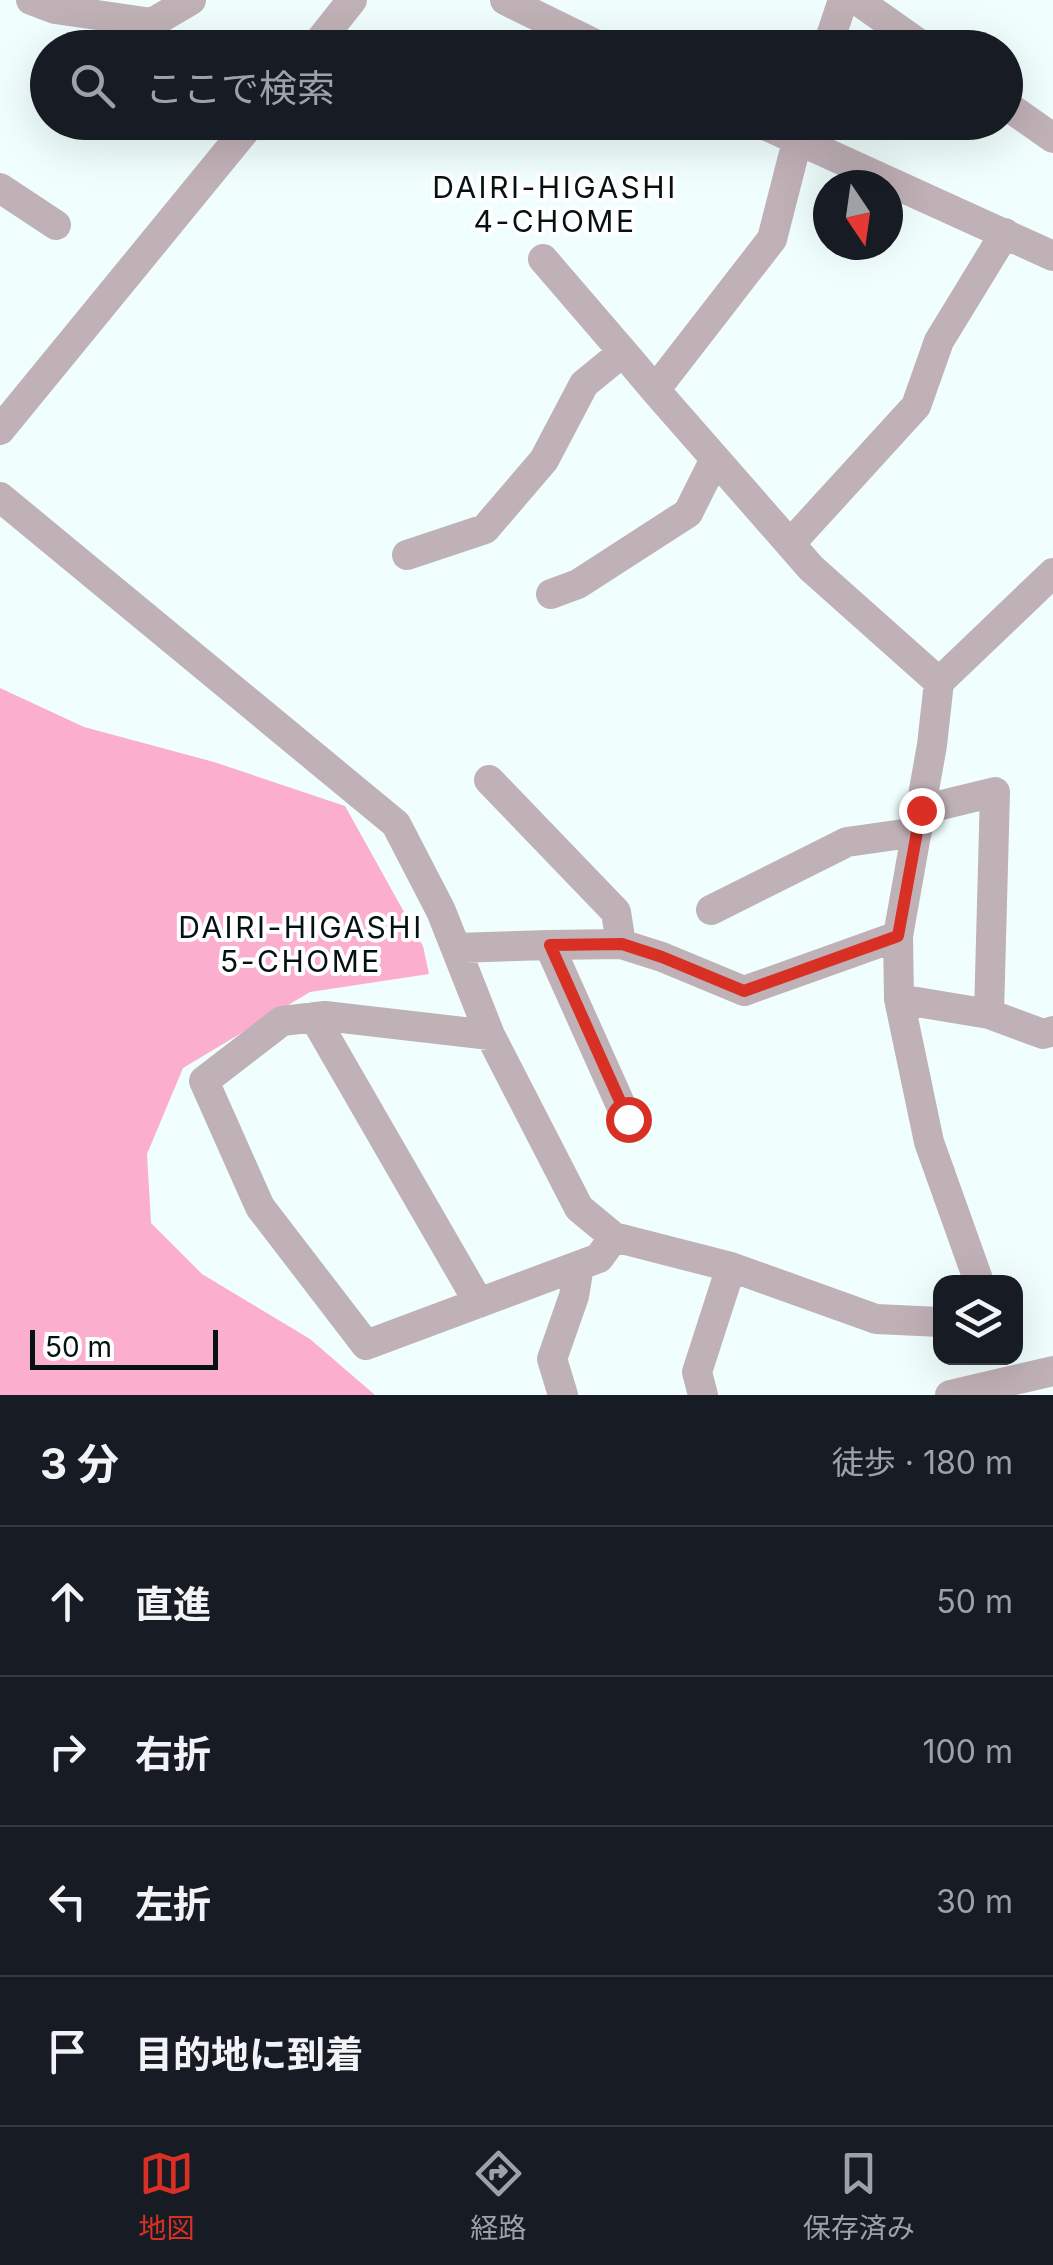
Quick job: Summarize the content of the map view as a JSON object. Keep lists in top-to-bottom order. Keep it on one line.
{"districts":["DAIRI-HIGASHI 4-CHOME","DAIRI-HIGASHI 5-CHOME"],"scale_bar":"50 m","north":"bottom","page":{"search":"ここで検索","scale":"50 m","heading":["3 分","徒歩 · 180 m"],"list":[["直進","50 m"],["右折","100 m"],["左折","30 m"],"目的地に到着"],"nav":["地図","経路","保存済み"]}}
